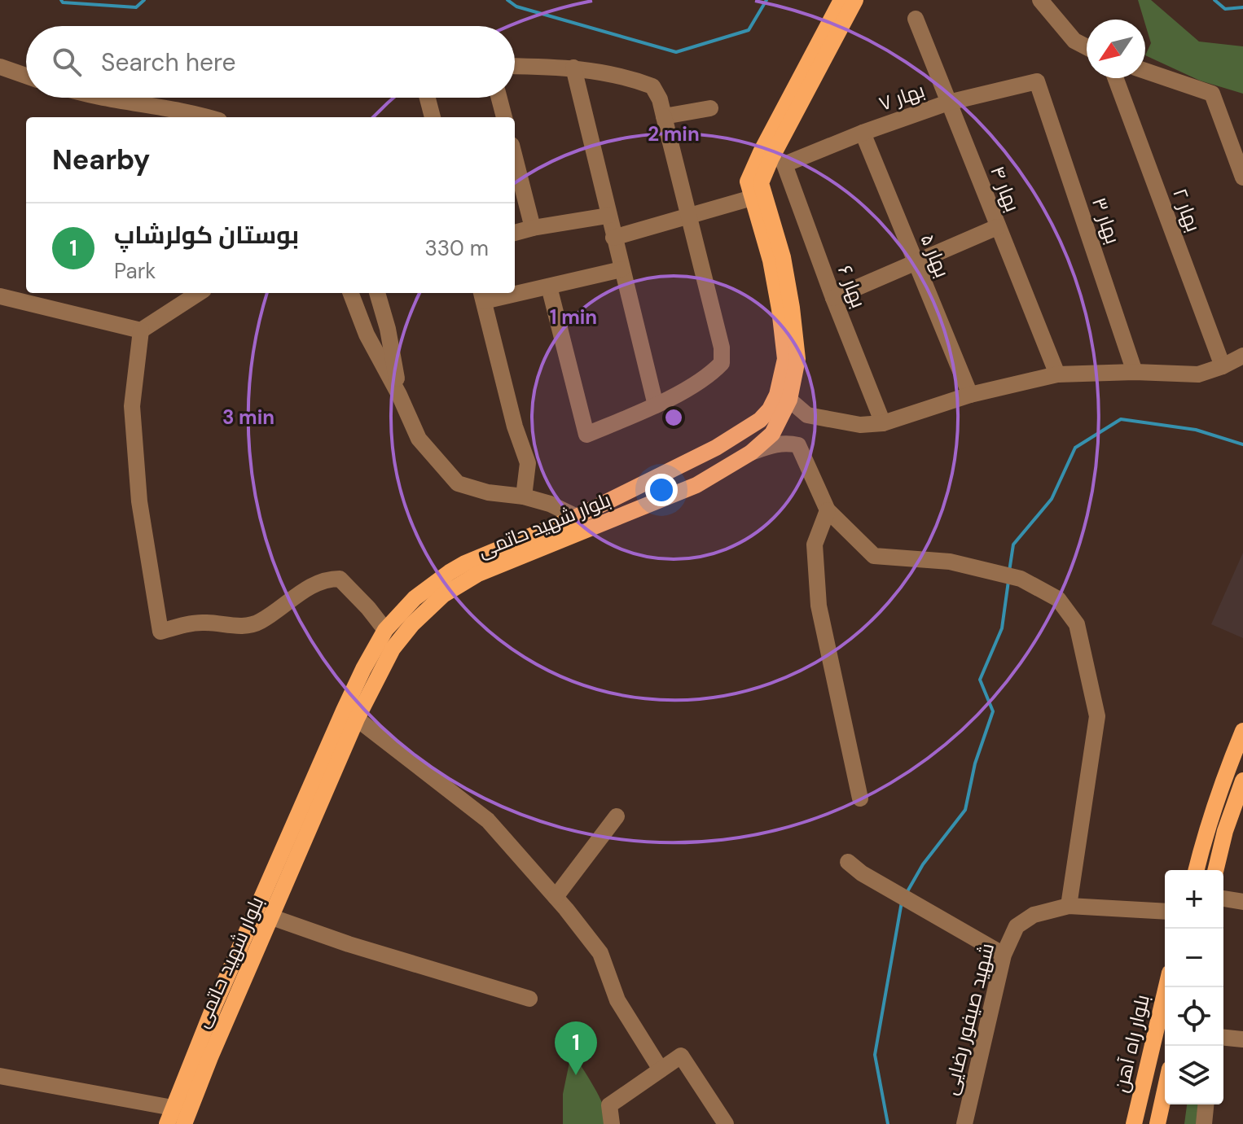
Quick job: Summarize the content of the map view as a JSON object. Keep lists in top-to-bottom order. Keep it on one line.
{"streets":{"main road":["بلوار شهید حاتمی","بلوار راه آهن"],"street":["بهار ۷","بهار ۴","بهار ۲","بهار ۳","بهار ۵","بهار ۶","شهید صیفور رضایی"]},"crossings":[["بهار ۷","بهار ۴"],["بهار ۷","بهار ۳"],["بهار ۷","بهار ۵"],["بهار ۷","بهار ۶"],["بهار ۷","بلوار شهید حاتمی"],["بهار ۶","بلوار شهید حاتمی"]],"north":"bottom left","page":{"search":"Search here","heading":"Nearby","list":[{"mark":"1","name":"بوستان کولرشاپ","note":"Park","value":"330 m"}],"map_buttons":["+","−"],"pins":"1"},"rings":["2 min","1 min","3 min"]}
